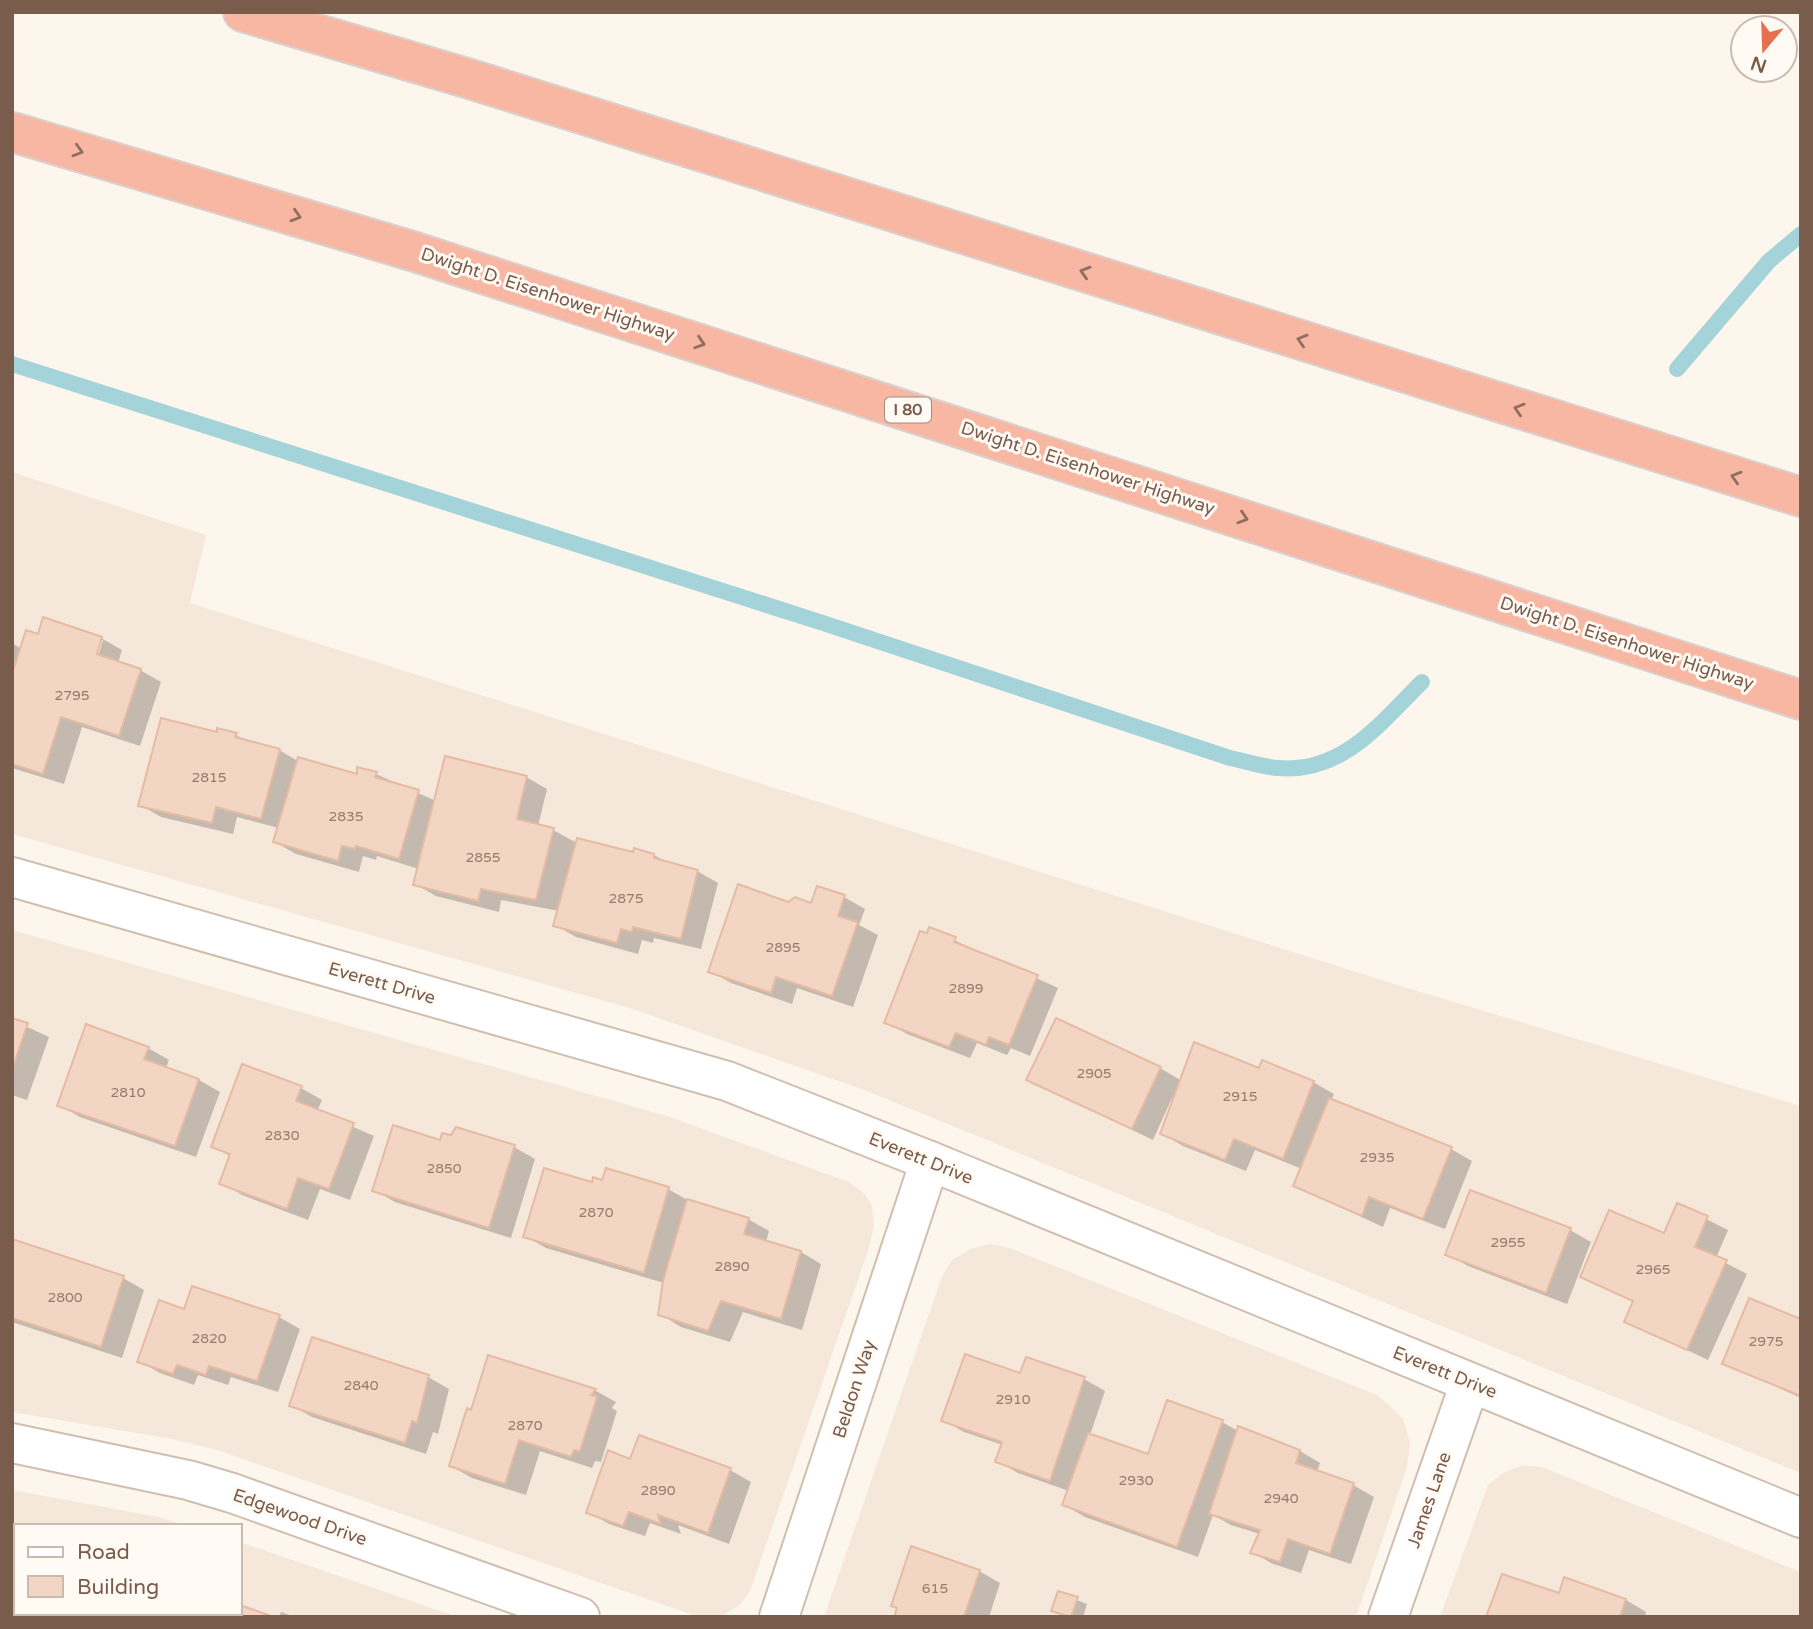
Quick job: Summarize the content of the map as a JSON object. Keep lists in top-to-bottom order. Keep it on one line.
{"streets":{"highway":["Dwight D. Eisenhower Highway","I 80"],"street":["Everett Drive","Beldon Way","James Lane","Edgewood Drive"]},"crossings":[["Everett Drive","Beldon Way"],["Everett Drive","James Lane"]],"house_numbers":["2795","2815","2835","2855","2875","2895","2899","2905","2810","2915","2830","2935","2850","2870","2955","2890","2965","2800","2820","2975","2840","2910","2870","2930","2890","2940","615"],"legend":["Road","Building"],"north":"bottom"}
